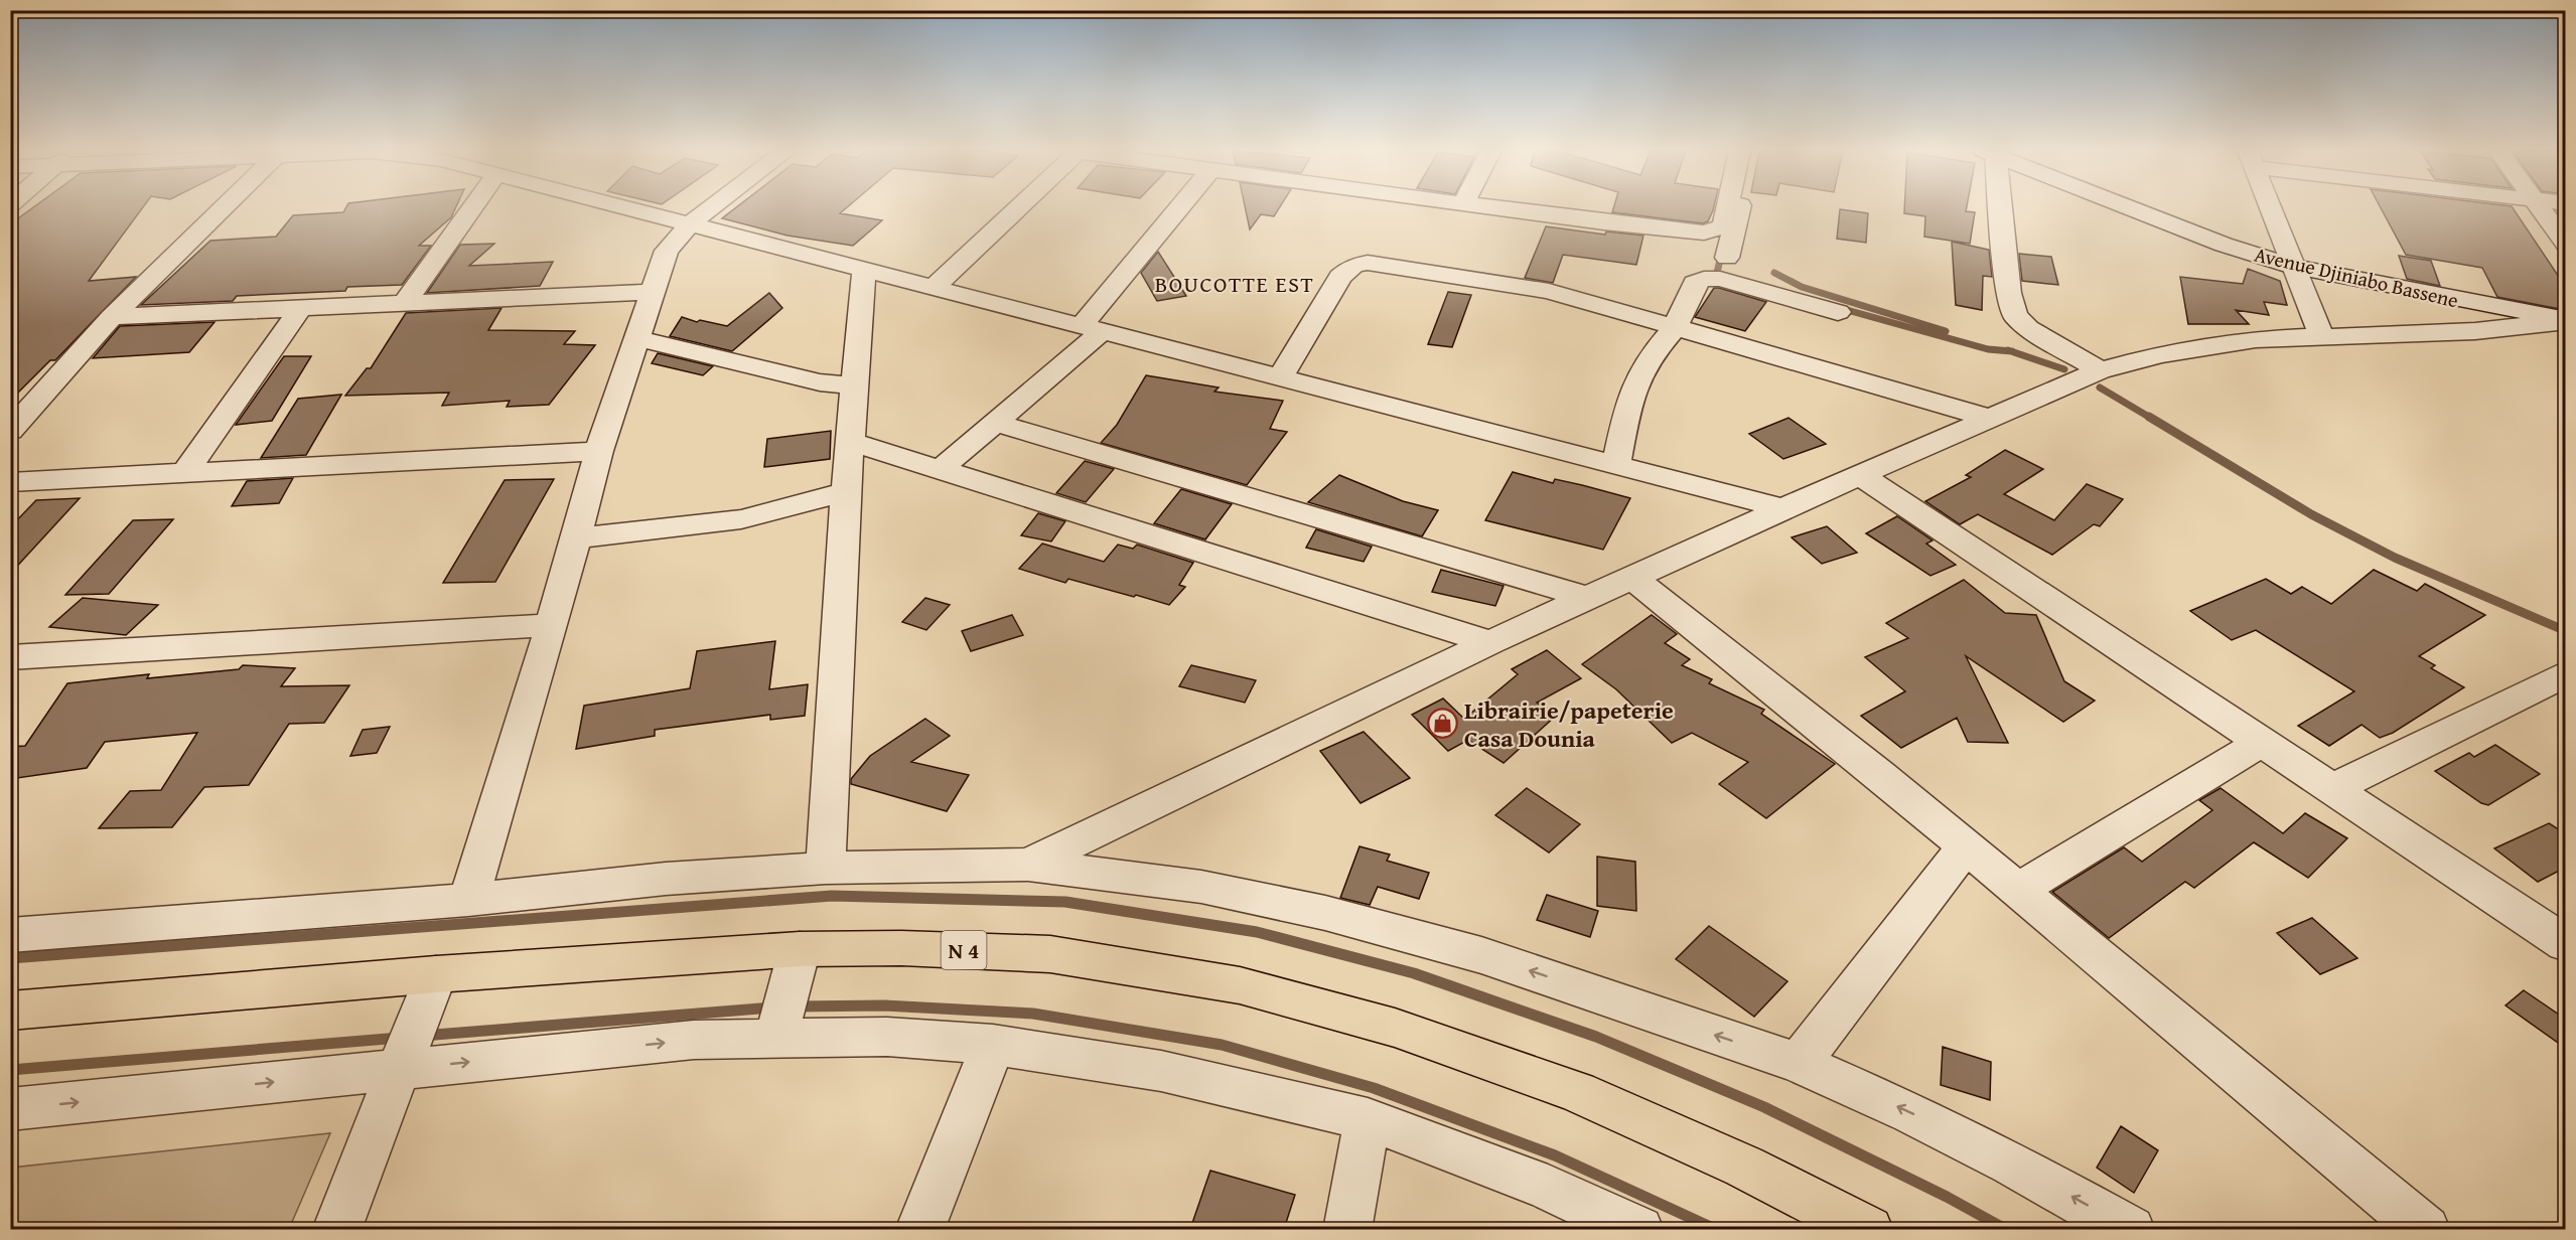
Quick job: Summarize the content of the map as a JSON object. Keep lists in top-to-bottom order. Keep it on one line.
{"streets":{"highway":["N 4"],"street":["Avenue Djiniabo Bassene"]},"districts":["BOUCOTTE EST"],"places":{"shop":["Librairie/papeterie Casa Dounia"]}}
